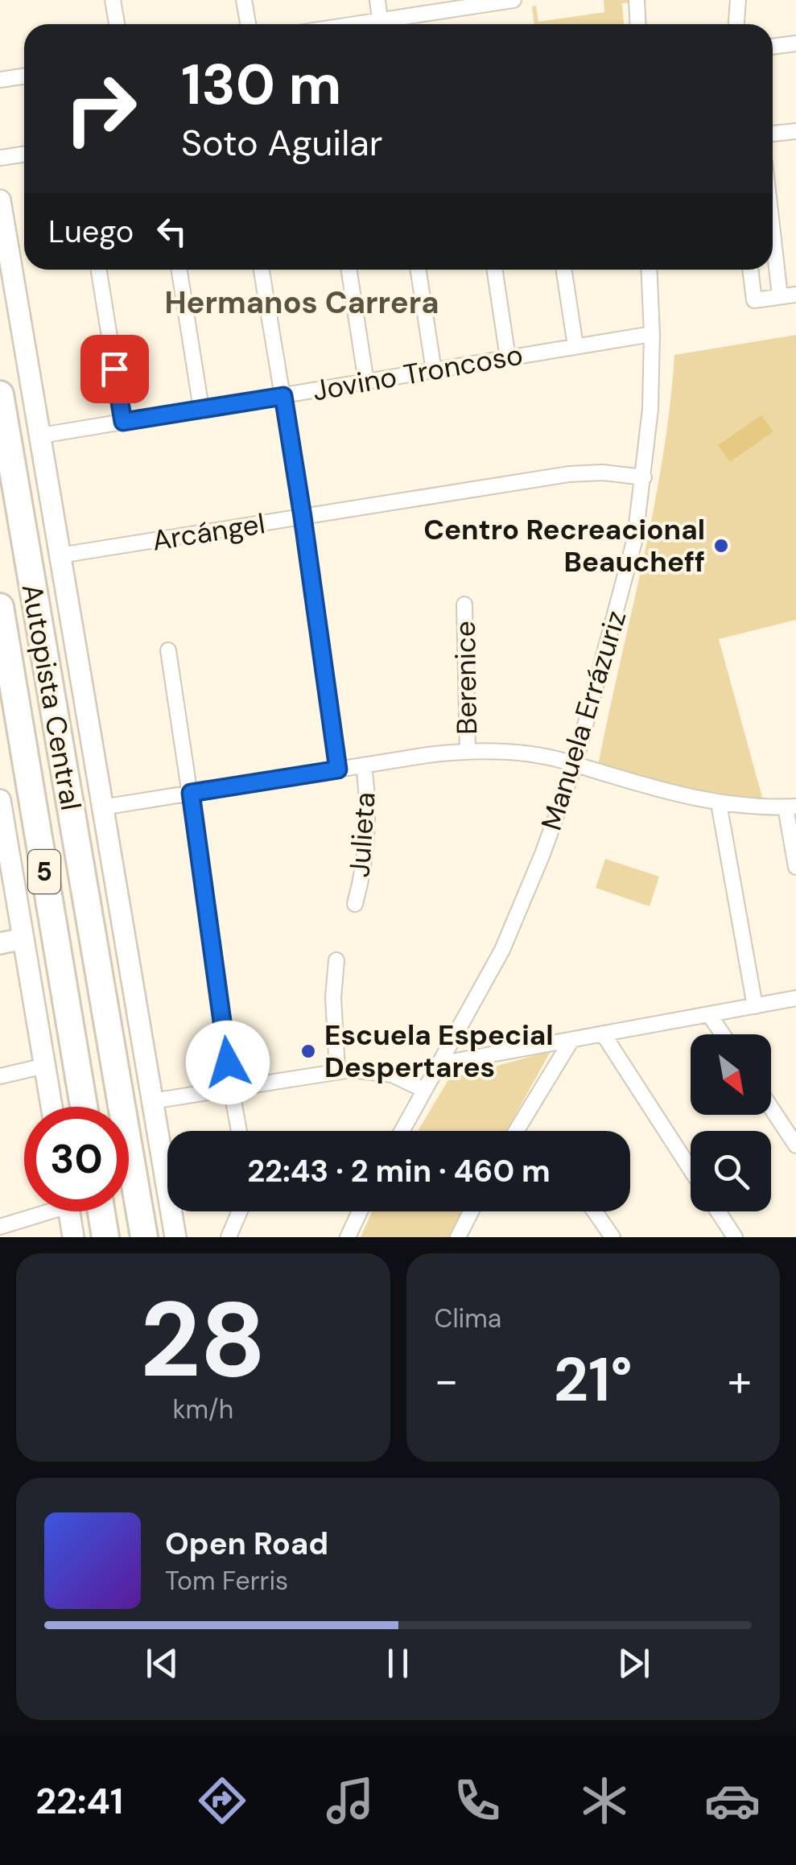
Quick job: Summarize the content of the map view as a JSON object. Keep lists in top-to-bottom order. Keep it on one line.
{"streets":{"highway":["Autopista Central","5"],"street":["Jovino Troncoso","Arcángel","Berenice","Manuela Errázuriz","Julieta"]},"crossings":[["Jovino Troncoso","Manuela Errázuriz"],["Jovino Troncoso","Julieta"],["Arcángel","Manuela Errázuriz"],["Arcángel","Julieta"]],"districts":["Hermanos Carrera"],"places":["Centro Recreacional Beaucheff","Escuela Especial Despertares"],"north":"bottom right","page":{"turn":["130 m","Soto Aguilar"],"then":"Luego","limit":"30","trip":"22:43 · 2 min · 460 m","tile":[["28","km/h"],"Clima"],"heat":["−","21°","+"],"song":["Open Road","Tom Ferris"],"tabs":"22:41"}}
